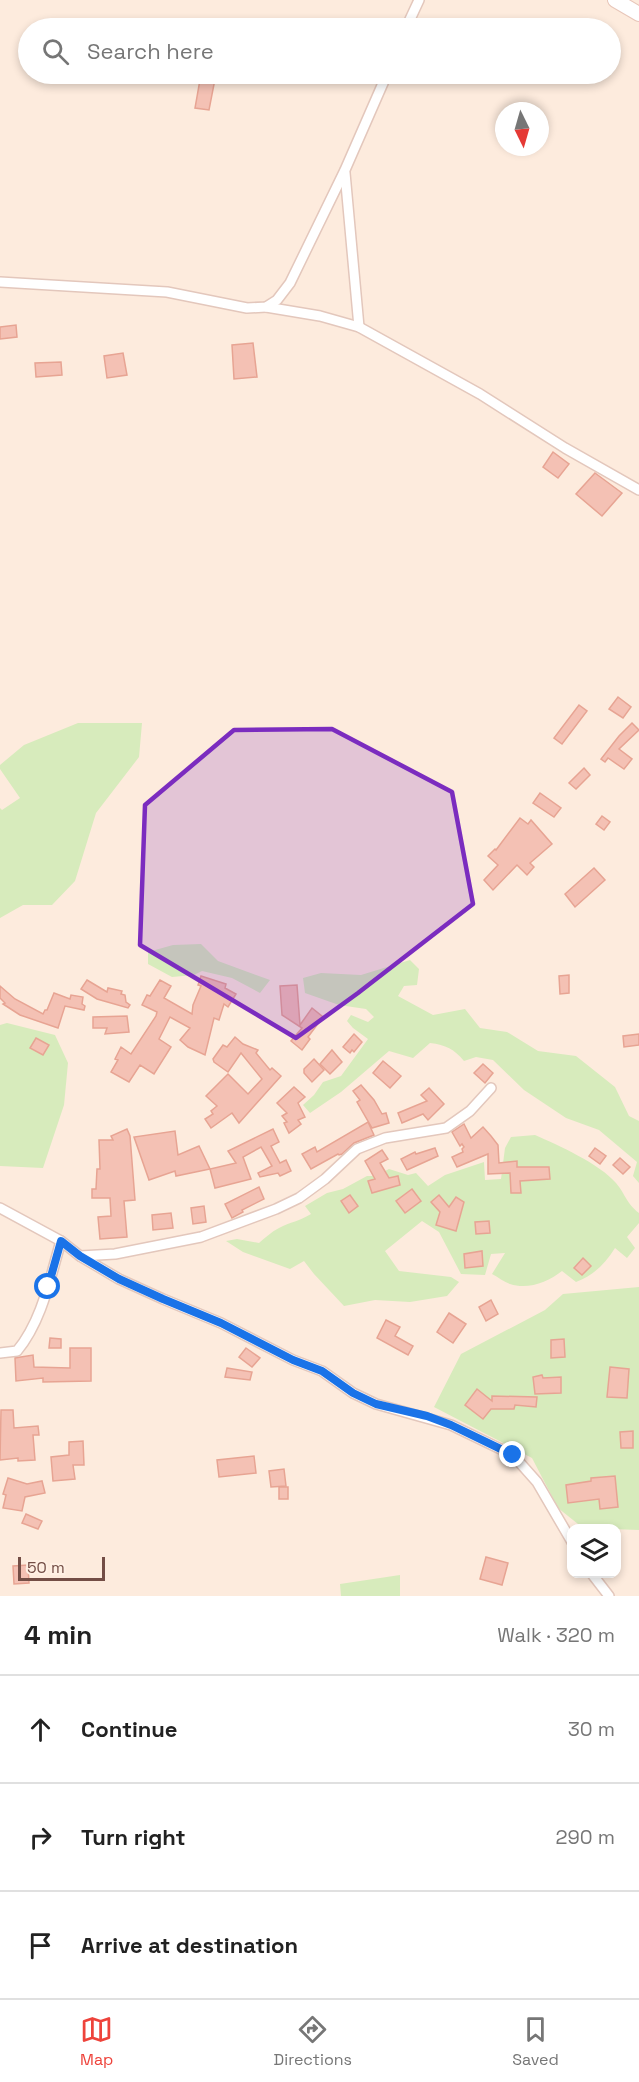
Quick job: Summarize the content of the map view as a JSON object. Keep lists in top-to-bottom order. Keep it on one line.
{"scale_bar":"50 m","north":"bottom","page":{"search":"Search here","scale":"50 m","heading":["4 min","Walk · 320 m"],"list":[["Continue","30 m"],["Turn right","290 m"],"Arrive at destination"],"nav":["Map","Directions","Saved"]}}
